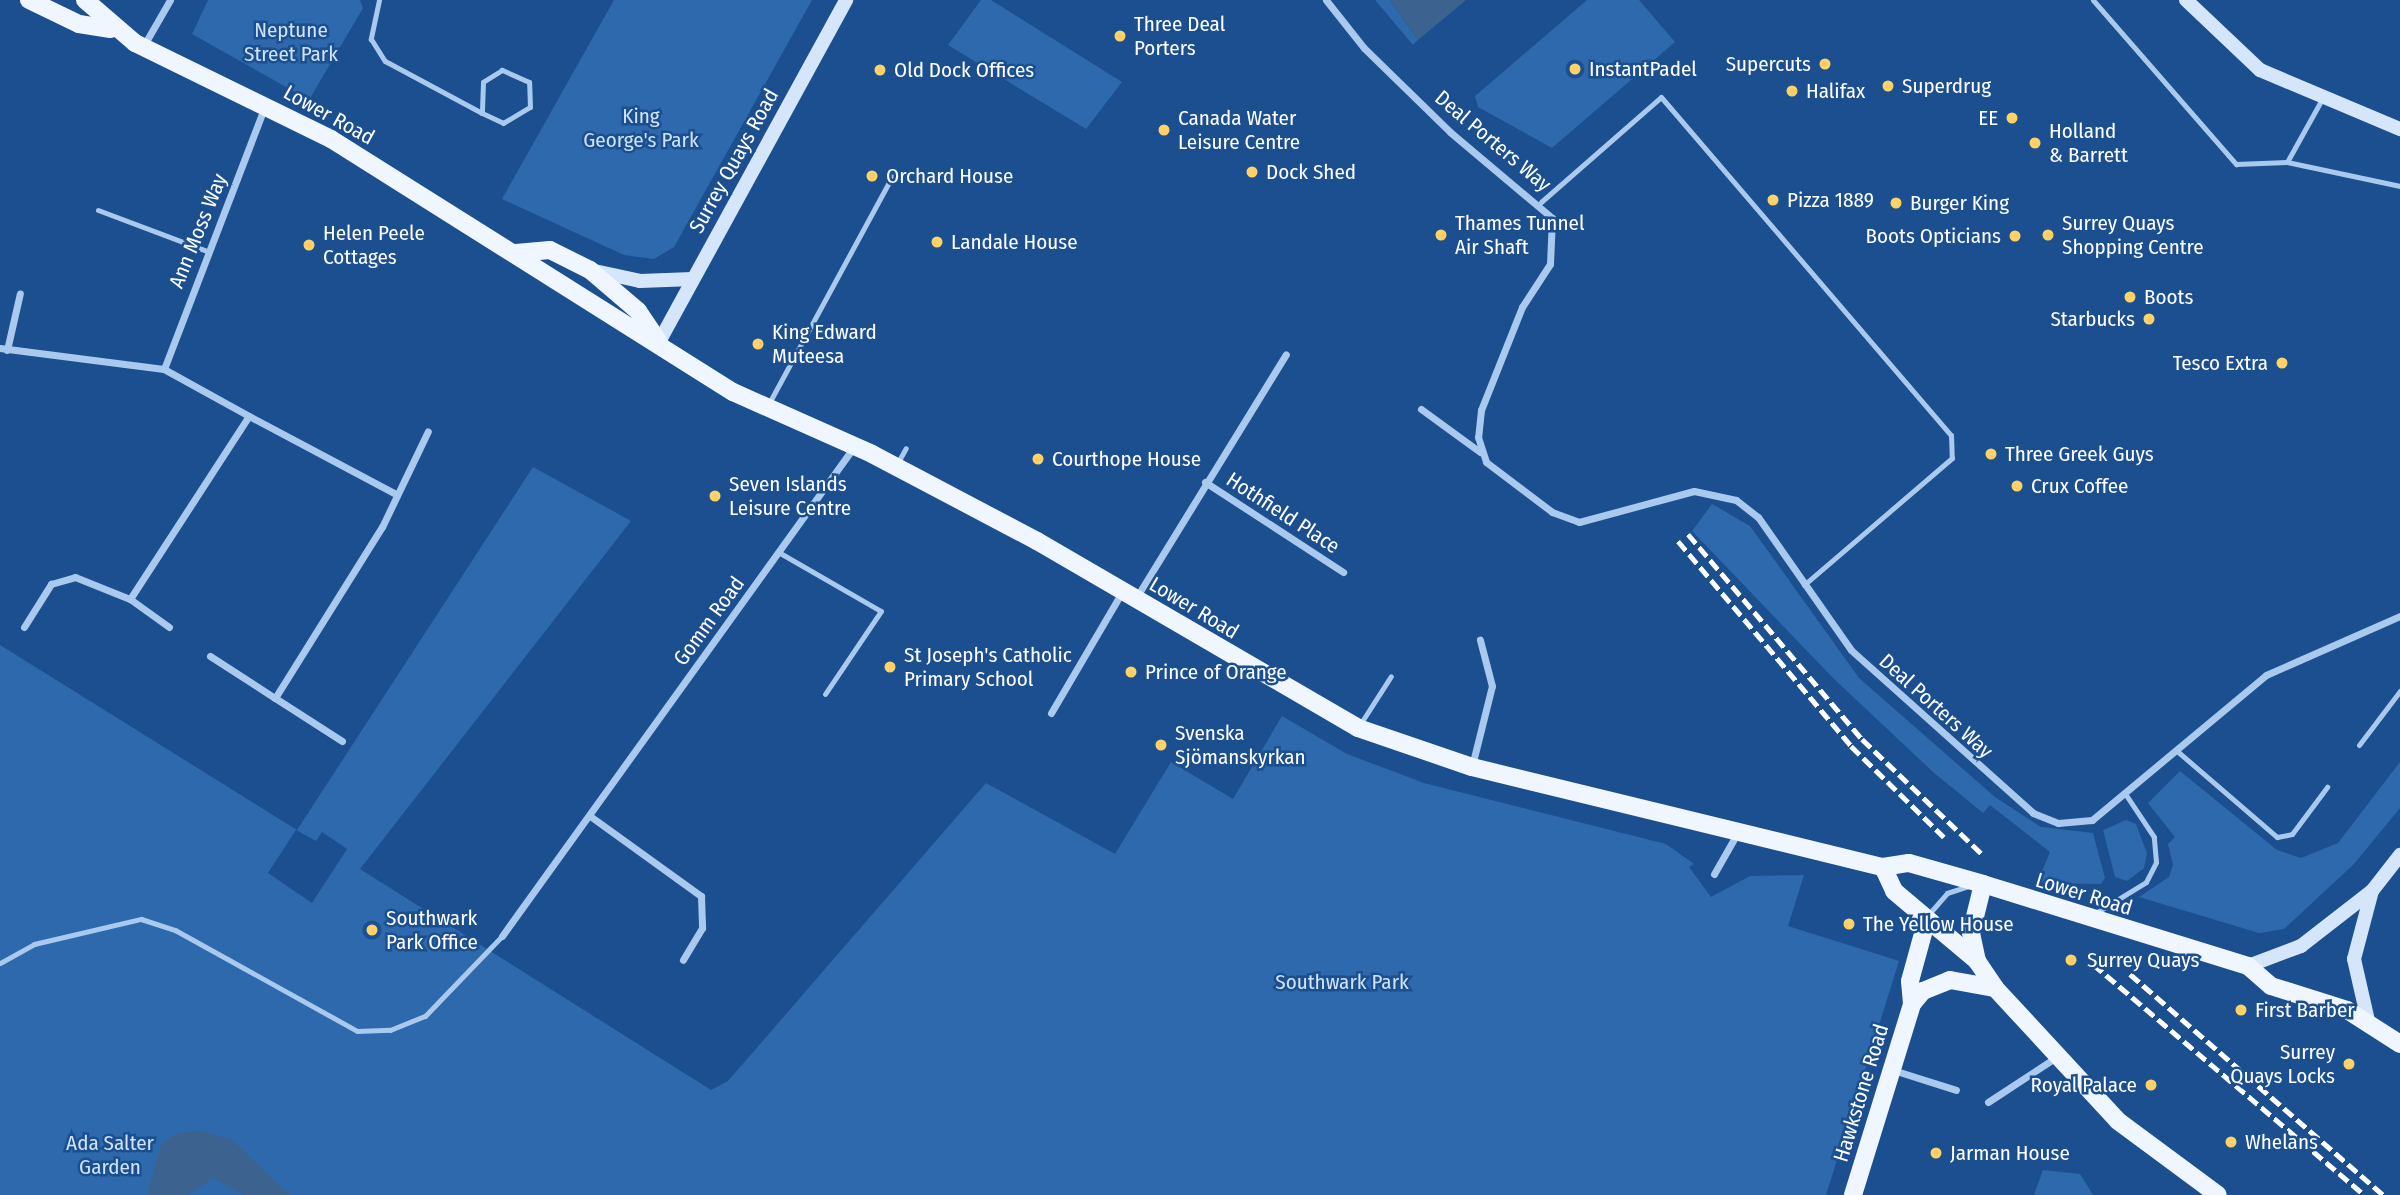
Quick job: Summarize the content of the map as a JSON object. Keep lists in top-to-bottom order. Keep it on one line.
{"streets":{"main road":["Lower Road","Hawkstone Road"],"street":["Deal Porters Way","Surrey Quays Road","Ann Moss Way","Hothfield Place","Gomm Road"]},"crossings":[["Lower Road","Surrey Quays Road"],["Lower Road","Ann Moss Way"],["Lower Road","Hothfield Place"],["Lower Road","Gomm Road"]],"parks":["Neptune Street Park","King George's Park","Southwark Park","Ada Salter Garden"],"places":["Three Deal Porters","Supercuts","InstantPadel","Old Dock Offices","Superdrug","Halifax","EE","Canada Water Leisure Centre","Holland & Barrett","Dock Shed","Orchard House","Pizza 1889","Burger King","Thames Tunnel Air Shaft","Surrey Quays Shopping Centre","Boots Opticians","Landale House","Helen Peele Cottages","Boots","Starbucks","King Edward Muteesa","Tesco Extra","Three Greek Guys","Courthope House","Crux Coffee","Seven Islands Leisure Centre","St Joseph's Catholic Primary School","Prince of Orange","Svenska Sjömanskyrkan","The Yellow House","Southwark Park Office","Surrey Quays","First Barber","Surrey Quays Locks","Royal Palace","Whelans","Jarman House"]}
